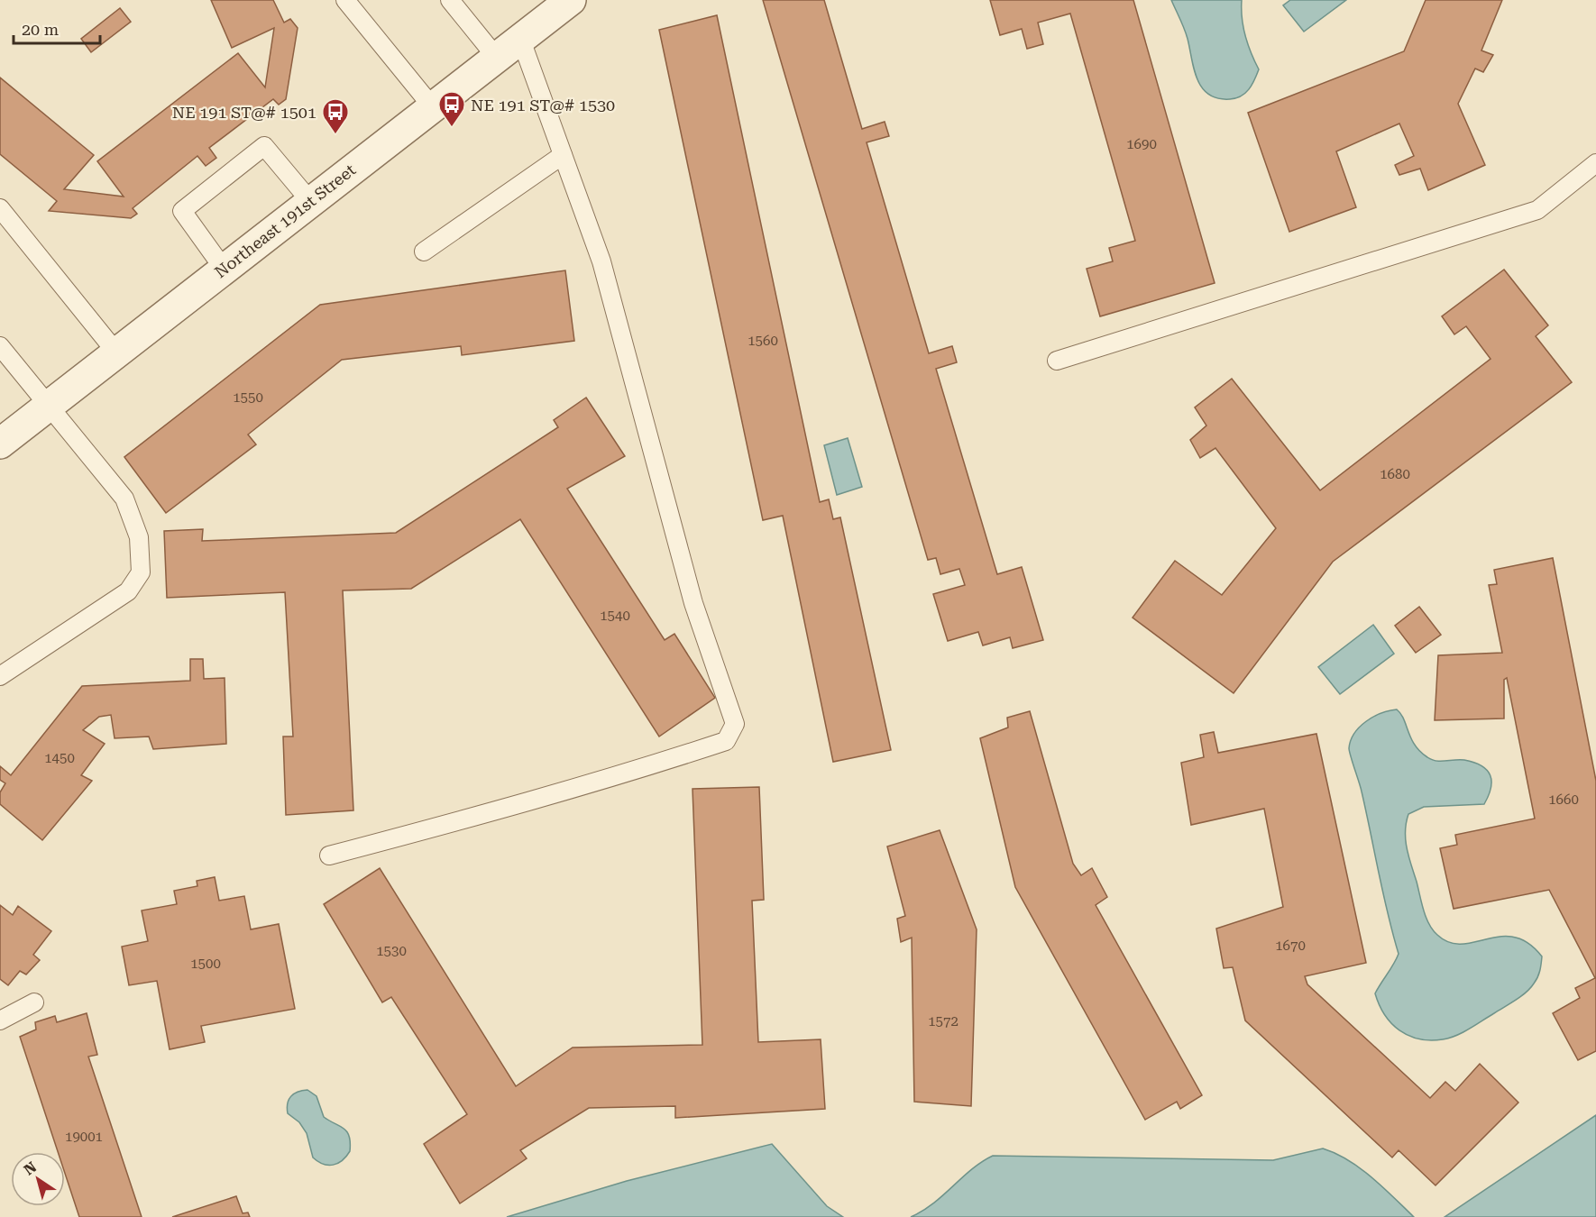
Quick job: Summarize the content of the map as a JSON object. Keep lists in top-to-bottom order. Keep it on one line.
{"streets":{"street":["Northeast 191st Street"]},"places":{"bus stop":["NE 191 ST@# 1530","NE 191 ST@# 1501"]},"house_numbers":["1690","1560","1550","1680","1540","1450","1660","1670","1530","1500","1572","19001"],"scale_bar":"20 m","north":"top left"}
